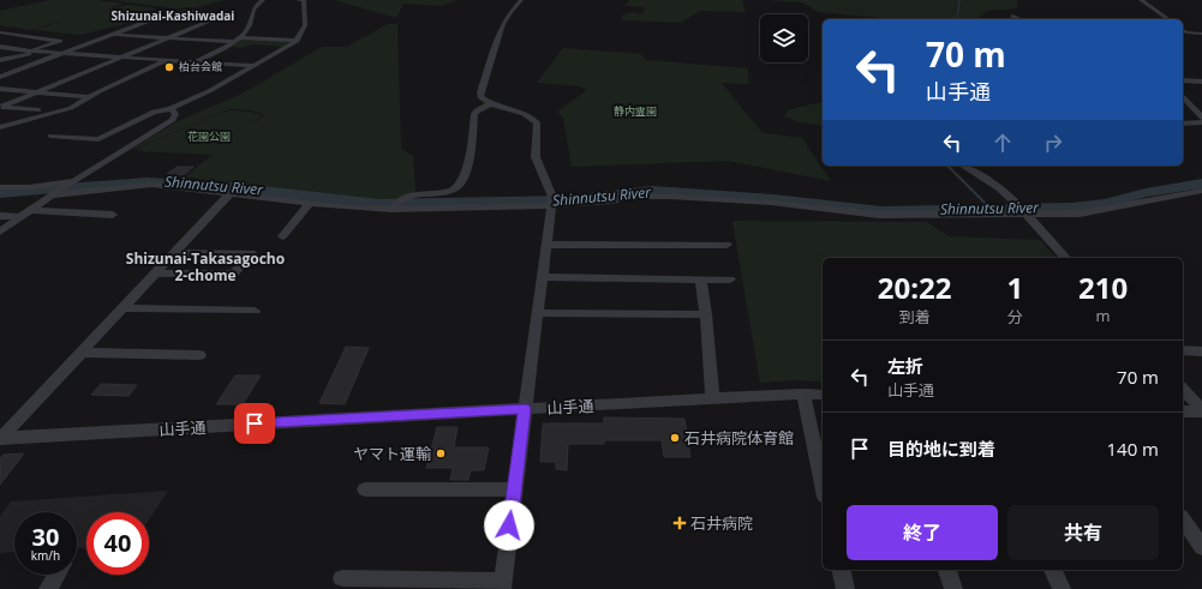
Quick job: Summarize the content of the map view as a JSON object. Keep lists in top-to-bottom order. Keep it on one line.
{"streets":{"street":["山手通"]},"districts":["Shizunai-Kashiwadai","Shizunai-Takasagocho 2-chome"],"water":["Shinnutsu River"],"parks":["静内霊園","花園公園"],"places":{"other":["柏台会館","石井病院体育館","ヤマト運輸"],"health":["石井病院"]},"page":{"turn":["70 m","山手通"],"eta":["20:22","到着","1","分","210","m"],"list":[{"name":"左折","note":"山手通","value":"70 m"},{"name":"目的地に到着","value":"140 m"}],"buttons":["終了","共有"],"speed":"30 km/h","limit":"40"}}
